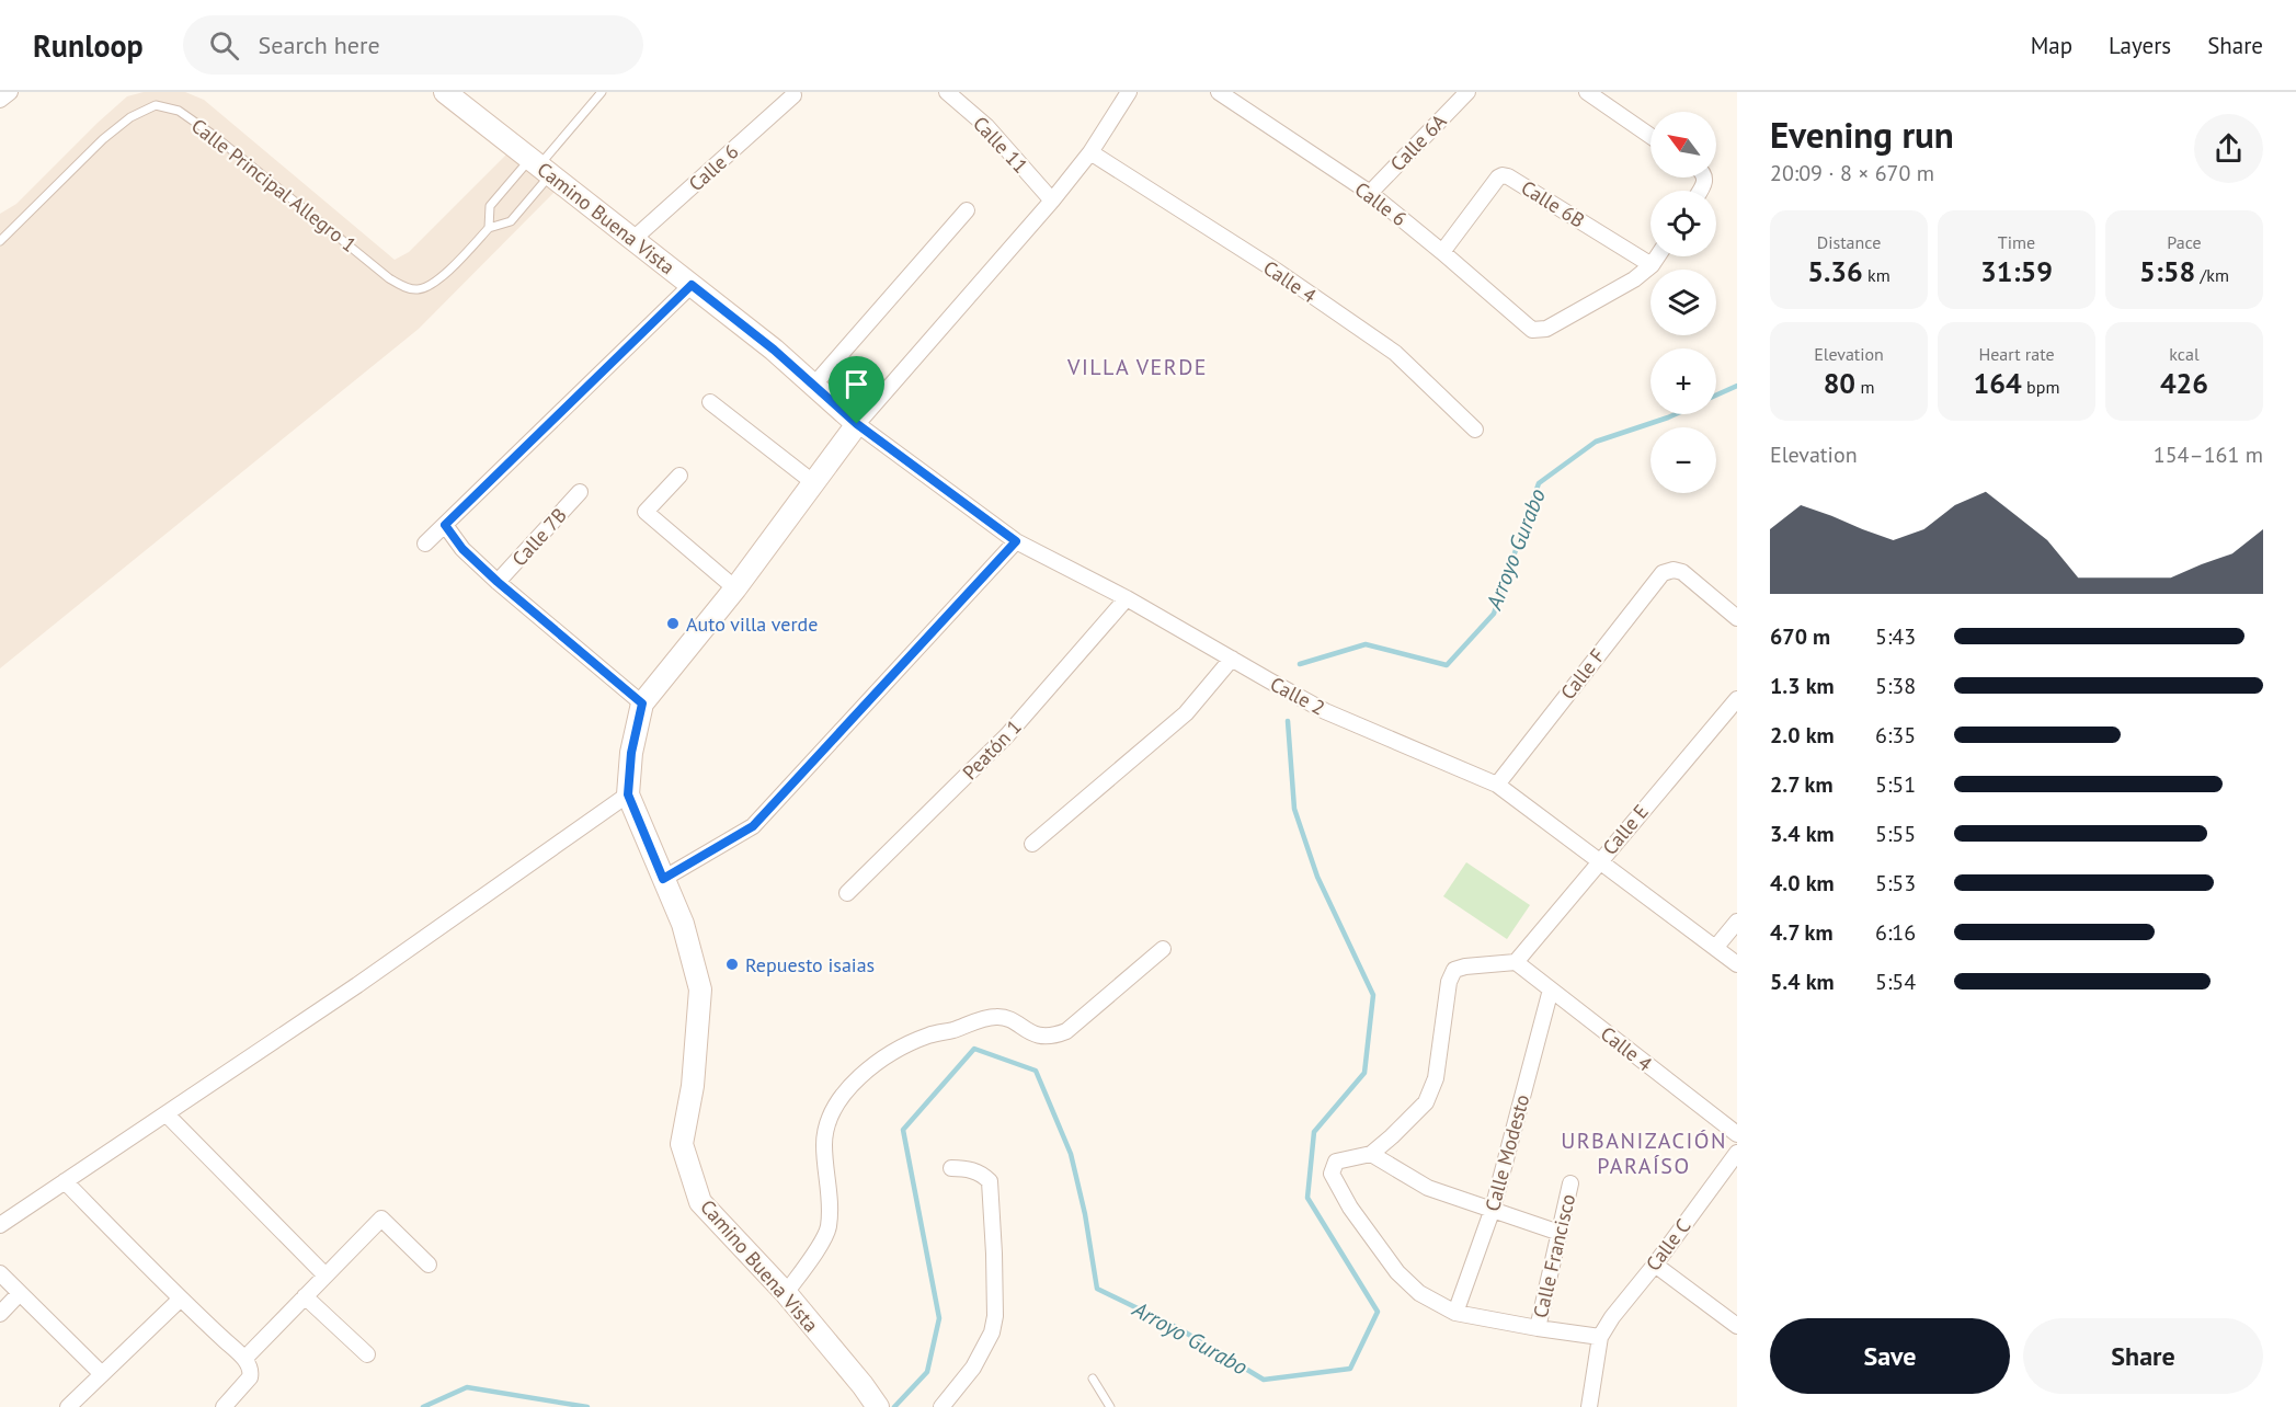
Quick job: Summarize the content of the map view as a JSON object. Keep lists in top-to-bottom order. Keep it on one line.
{"streets":{"street":["Calle 6A","Calle 11","Calle 6","Calle 6B","Camino Buena Vista","Calle 4","Calle 7B","Calle F","Calle 2","Peatón 1","Calle E","Calle Modesto","Calle C","Calle Francisco"],"lane":["Calle Principal Allegro 1"]},"crossings":[["Calle 6A","Calle 6"],["Calle 6","Calle 6B"],["Calle 6","Camino Buena Vista"],["Calle Principal Allegro 1","Camino Buena Vista"],["Camino Buena Vista","Calle 2"],["Calle 4","Calle E"],["Calle 4","Calle Modesto"],["Calle F","Calle 2"],["Calle 2","Peatón 1"],["Calle 2","Calle E"]],"districts":["VILLA VERDE","URBANIZACIÓN PARAÍSO"],"water":["Arroyo Gurabo"],"places":["Auto villa verde","Repuesto isaias"],"north":"top left","page":{"header":"Runloop","search":"Search here","nav":["Map","Layers","Share"],"heading":["Evening run","20:09 · 8 × 670 m"],"map_buttons":["+","−"],"stats":[["Distance","5.36 km"],["Time","31:59"],["Pace","5:58 /km"],["Elevation","80 m"],["Heart rate","164 bpm"],["kcal","426"]],"chart":["Elevation","154–161 m"],"list":[{"name":"670 m","note":"5:43"},{"name":"1.3 km","note":"5:38"},{"name":"2.0 km","note":"6:35"},{"name":"2.7 km","note":"5:51"},{"name":"3.4 km","note":"5:55"},{"name":"4.0 km","note":"5:53"},{"name":"4.7 km","note":"6:16"},{"name":"5.4 km","note":"5:54"}],"buttons":["Save","Share"]}}
